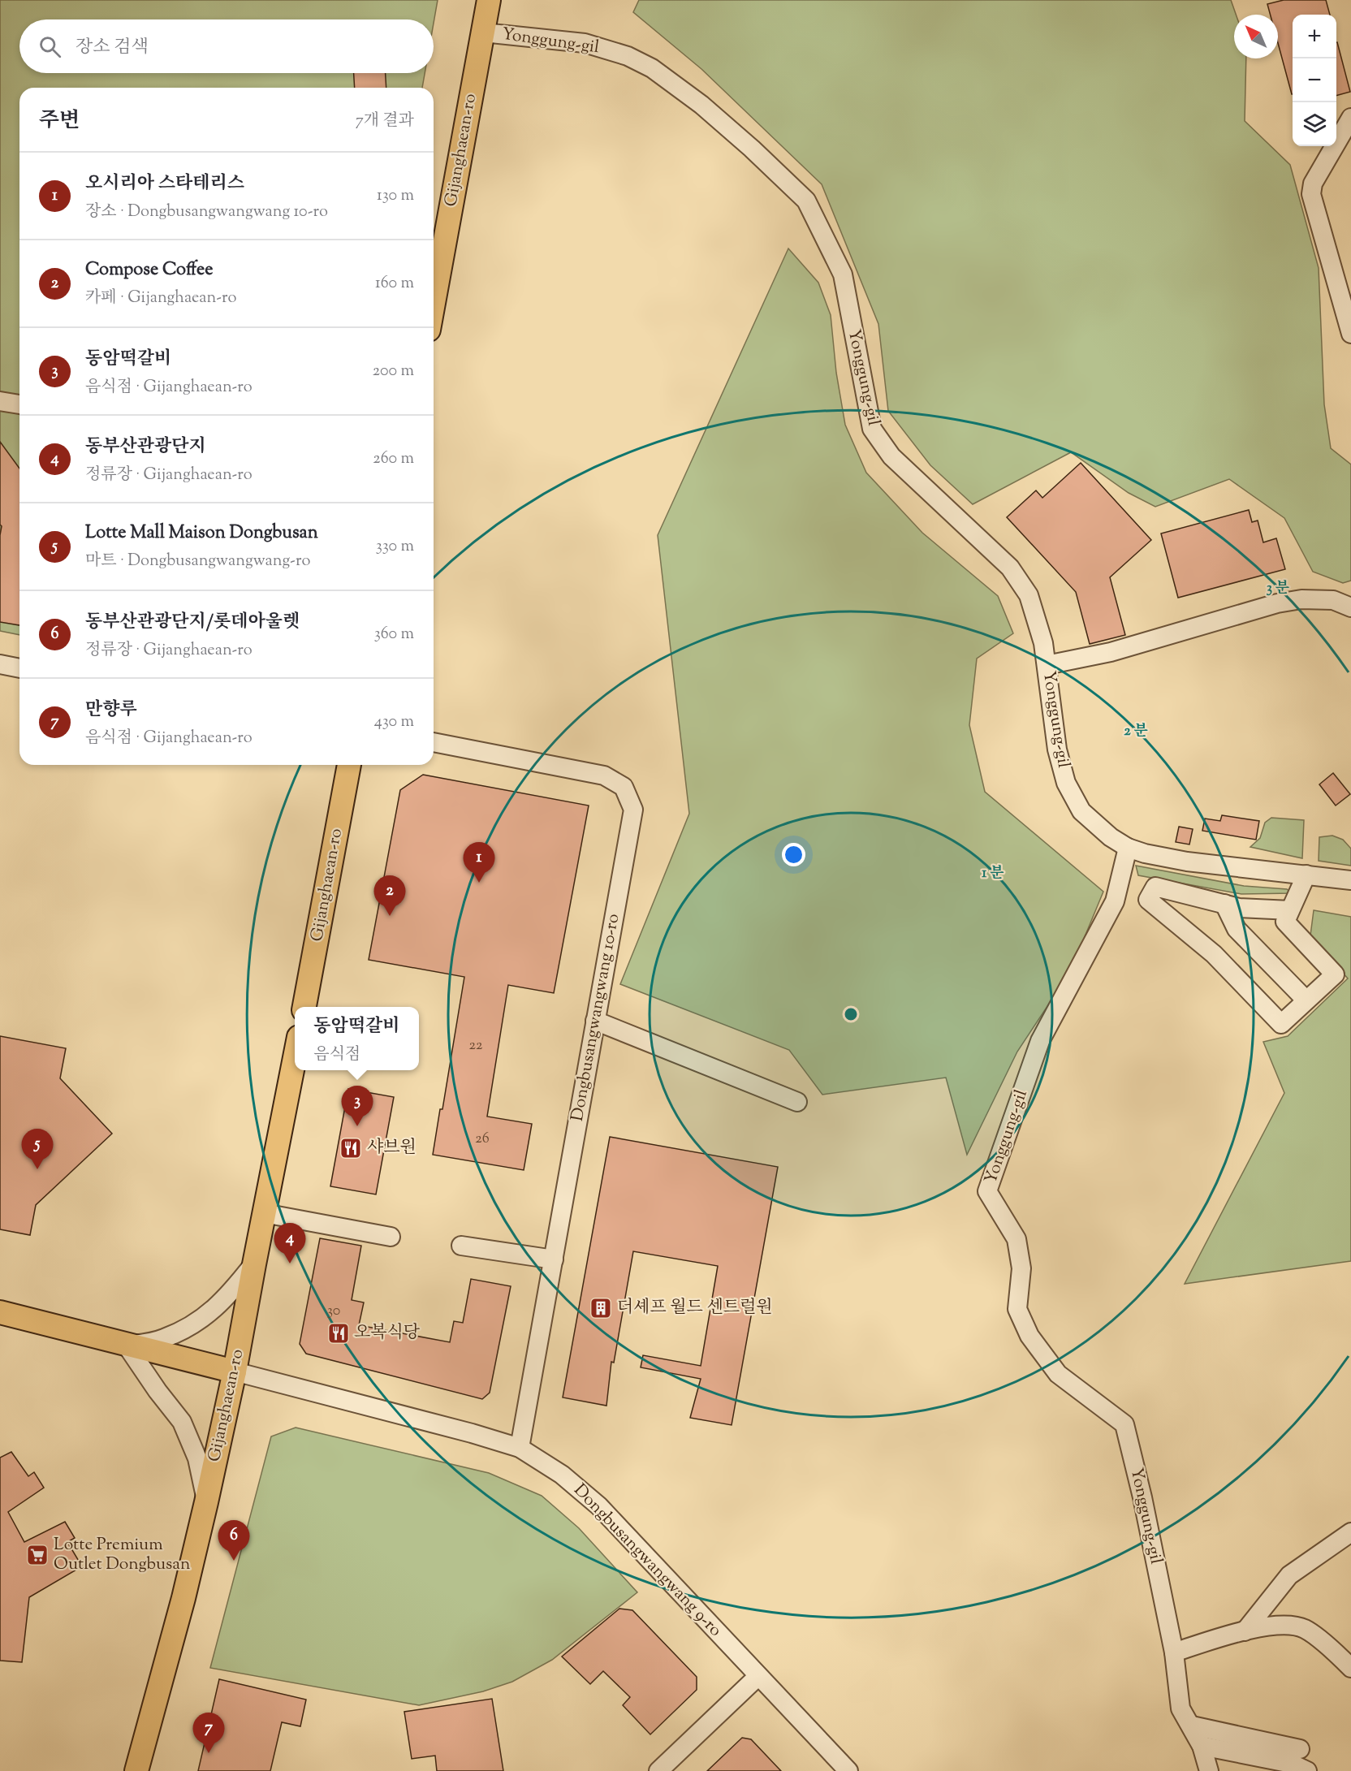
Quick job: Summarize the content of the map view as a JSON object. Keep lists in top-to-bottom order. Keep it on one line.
{"streets":{"main road":["Gijanghaean-ro"],"street":["Yonggung-gil","Dongbusangwangwang 10-ro","Dongbusangwangwang 9-ro"]},"crossings":[["Yonggung-gil","Gijanghaean-ro"],["Gijanghaean-ro","Dongbusangwangwang 9-ro"],["Dongbusangwangwang 10-ro","Dongbusangwangwang 9-ro"]],"places":{"restaurant":["샤브원","오복식당"],"building":["더셰프 월드 센트럴원"],"supermarket":["Lotte Premium Outlet Dongbusan"]},"house_numbers":["22","26","30"],"north":"top left","page":{"map_buttons":["+","−"],"search":"장소 검색","heading":["주변","7개 결과"],"list":[{"mark":"1","name":"오시리아 스타테리스","note":"장소 · Dongbusangwangwang 10-ro","value":"130 m"},{"mark":"2","name":"Compose Coffee","note":"카페 · Gijanghaean-ro","value":"160 m"},{"mark":"3","name":"동암떡갈비","note":"음식점 · Gijanghaean-ro","value":"200 m"},{"mark":"4","name":"동부산관광단지","note":"정류장 · Gijanghaean-ro","value":"260 m"},{"mark":"5","name":"Lotte Mall Maison Dongbusan","note":"마트 · Dongbusangwangwang-ro","value":"330 m"},{"mark":"6","name":"동부산관광단지/롯데아울렛","note":"정류장 · Gijanghaean-ro","value":"360 m"},{"mark":"7","name":"만향루","note":"음식점 · Gijanghaean-ro","value":"430 m"}],"pins":["1","2","3","5","4","6","7"],"popup":["동암떡갈비","음식점"]},"rings":["3 분","2 분","1 분"]}
